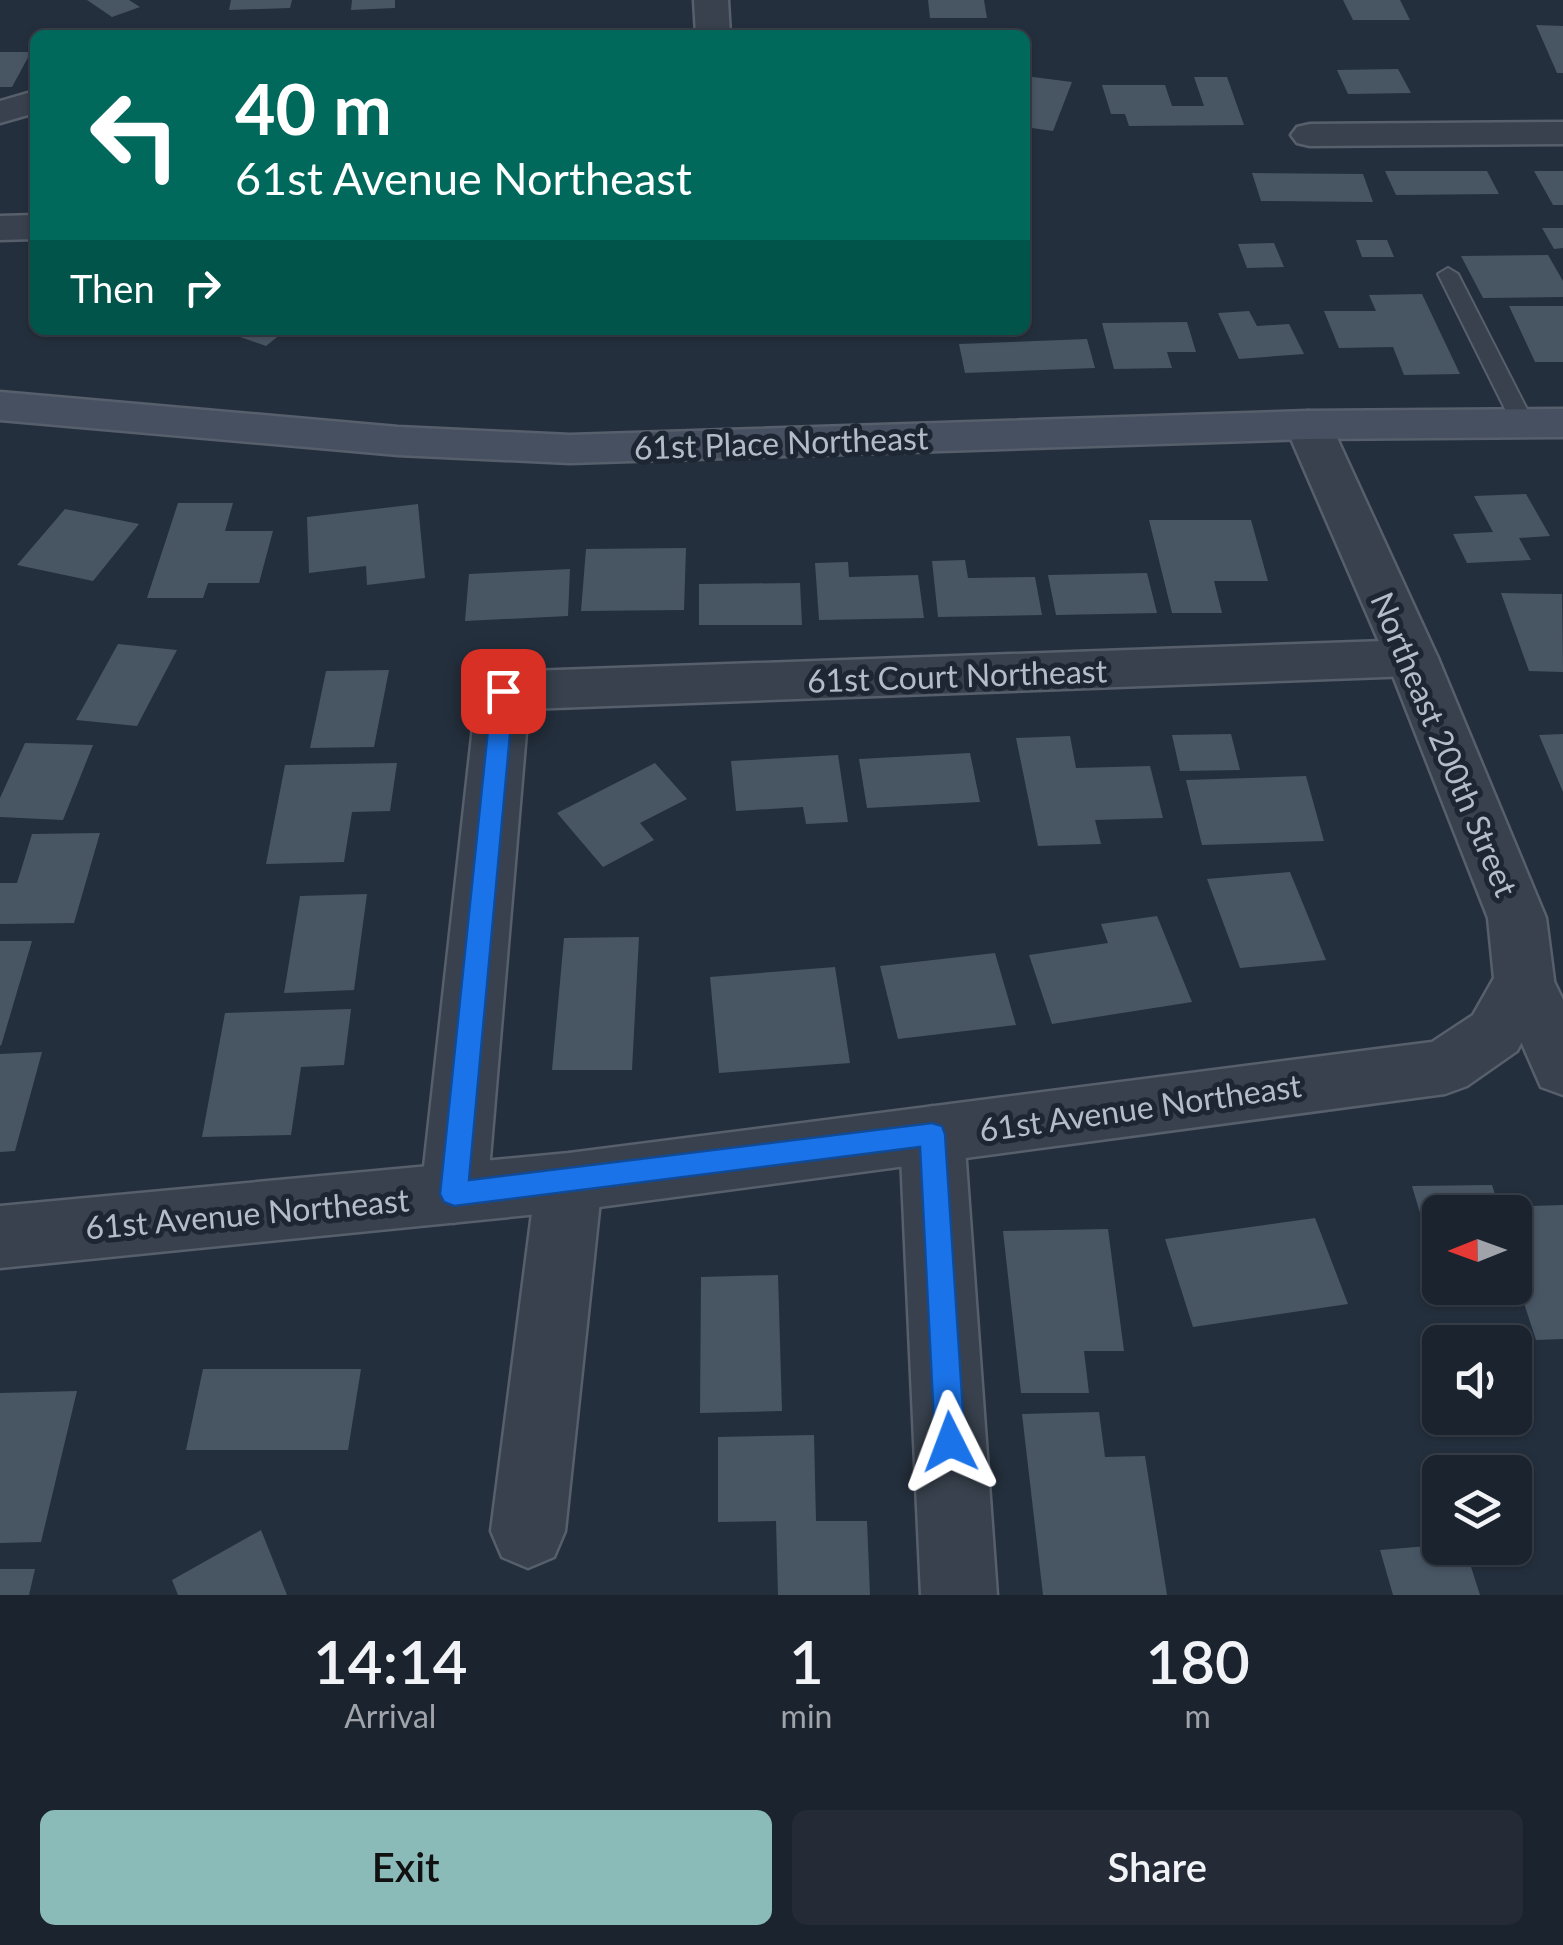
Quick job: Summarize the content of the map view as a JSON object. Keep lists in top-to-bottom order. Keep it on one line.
{"streets":{"main road":["61st Place Northeast"],"street":["61st Court Northeast","Northeast 200th Street","61st Avenue Northeast"]},"crossings":[["61st Place Northeast","Northeast 200th Street"],["61st Court Northeast","Northeast 200th Street"],["61st Court Northeast","61st Avenue Northeast"],["Northeast 200th Street","61st Avenue Northeast"]],"north":"left","page":{"turn":["40 m","61st Avenue Northeast"],"then":"Then","eta":["14:14","Arrival","1","min","180","m"],"buttons":["Exit","Share"]}}
